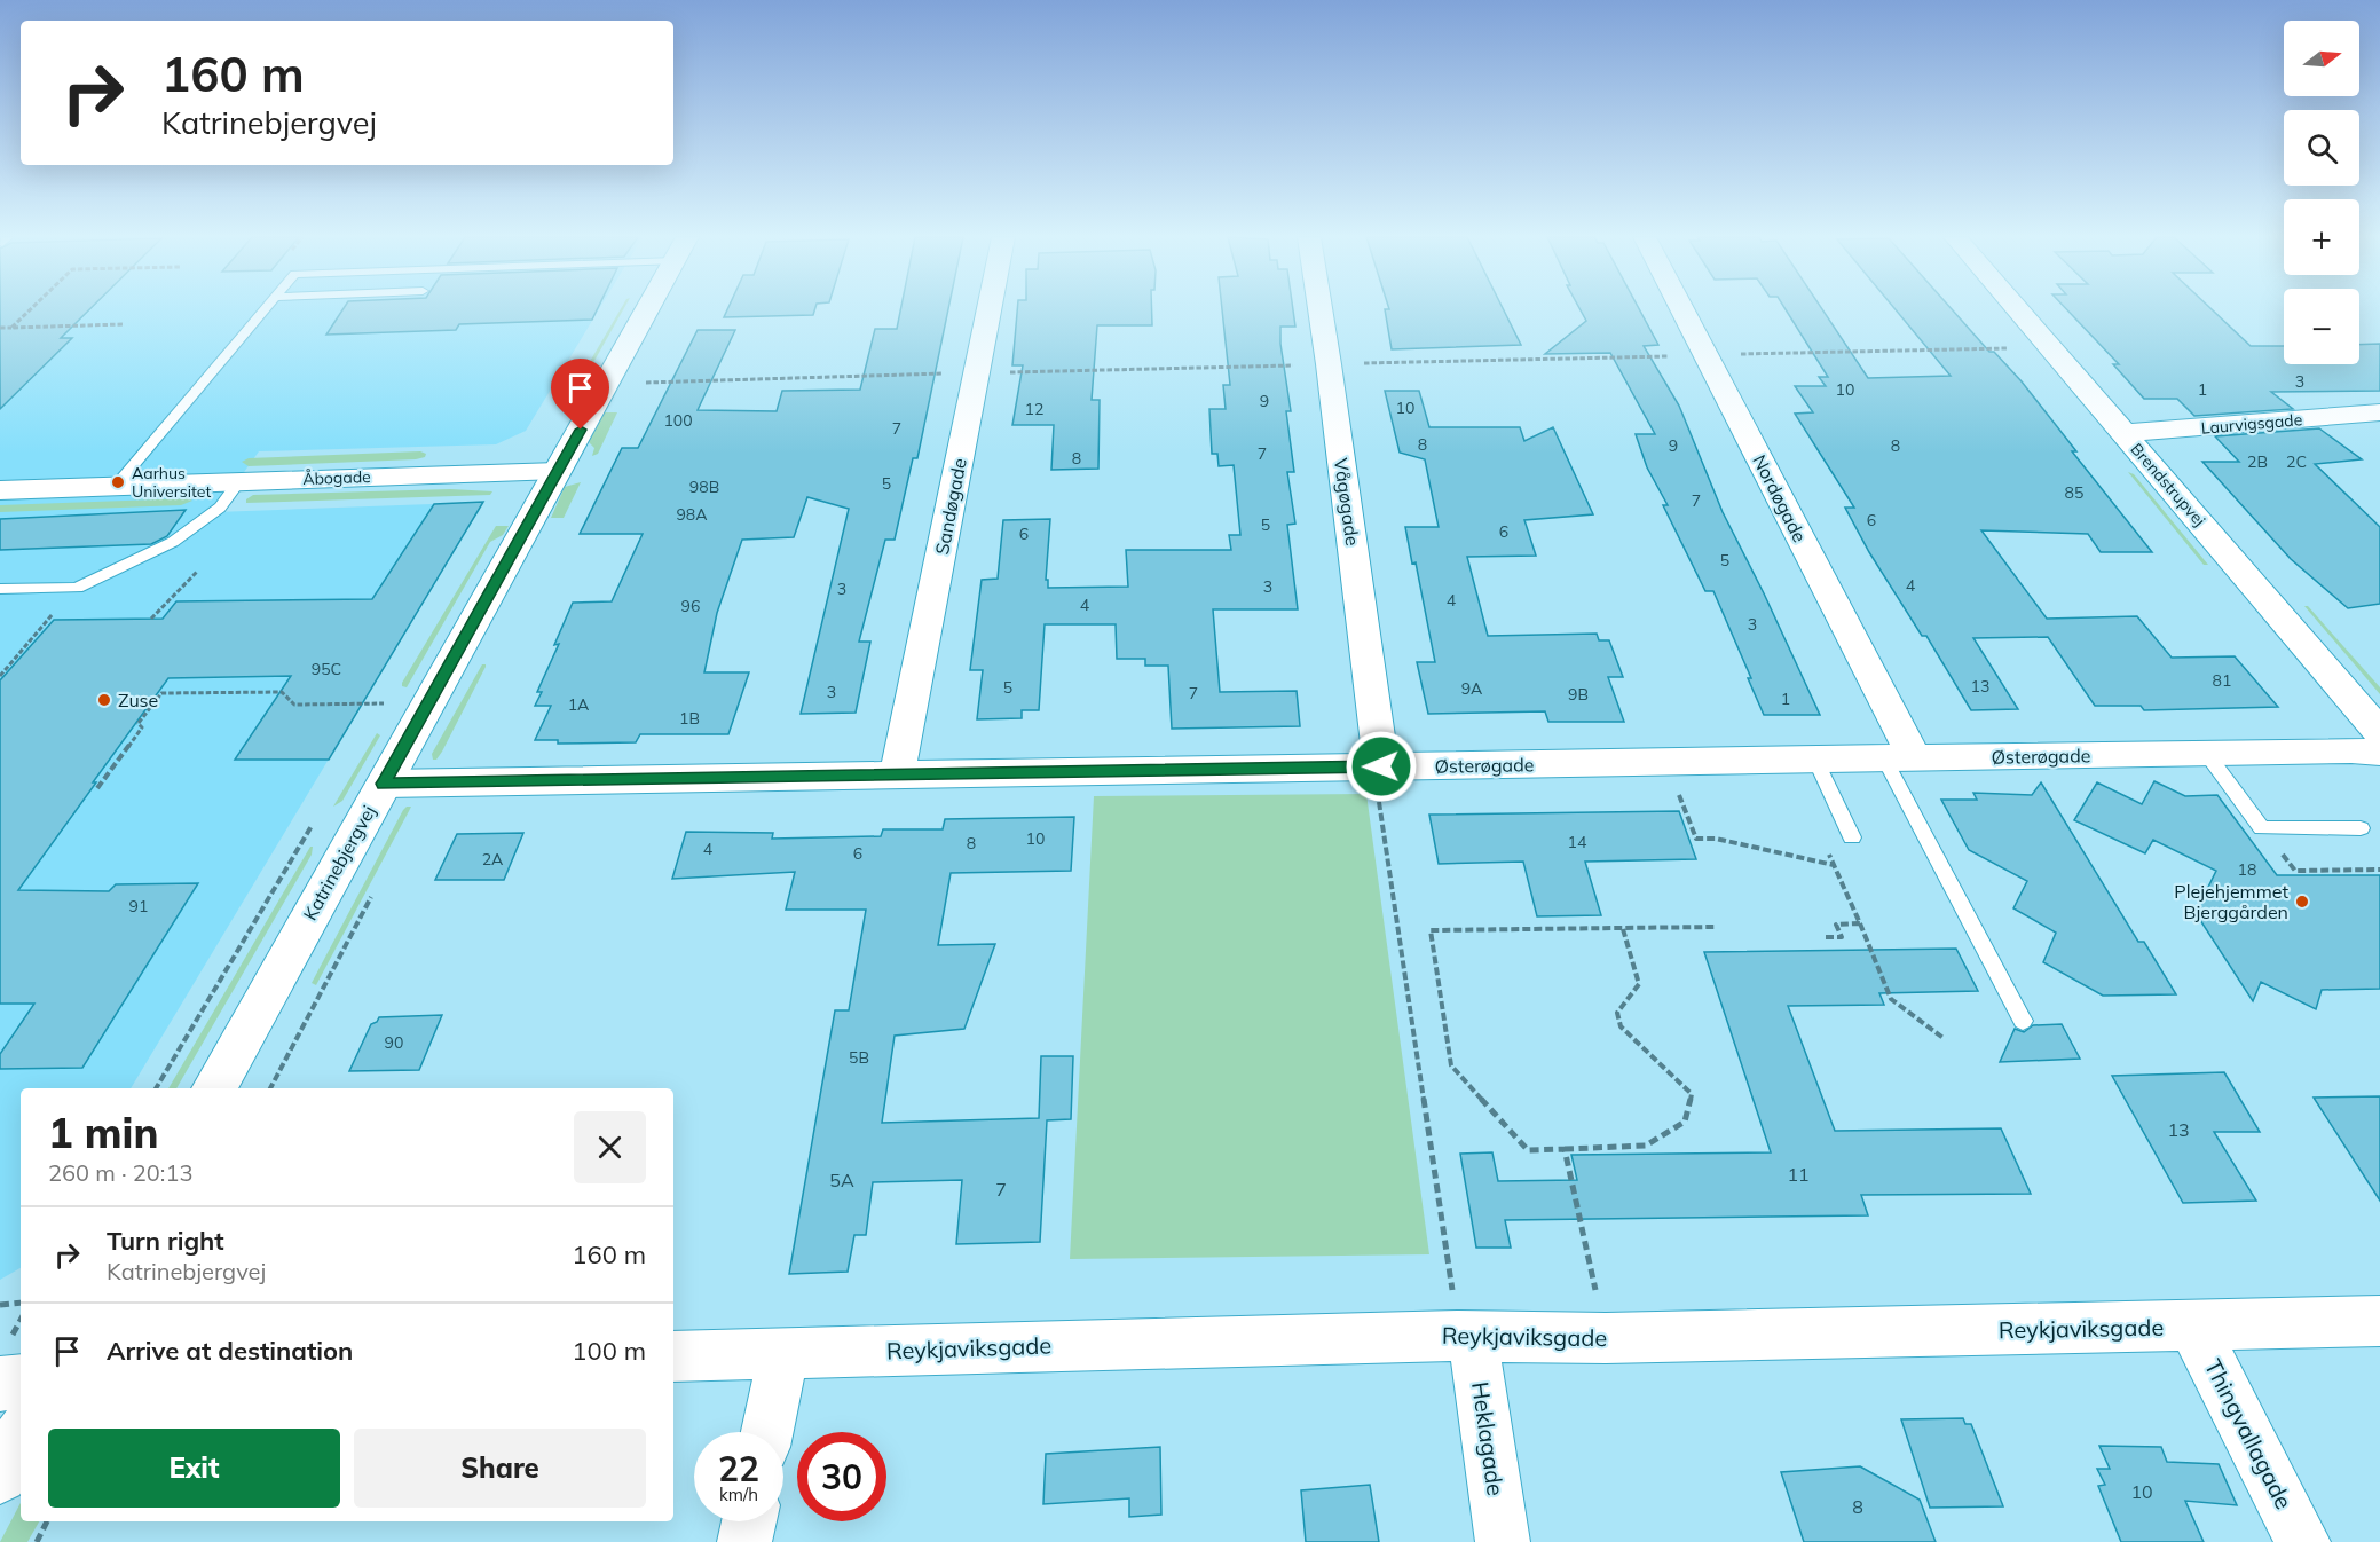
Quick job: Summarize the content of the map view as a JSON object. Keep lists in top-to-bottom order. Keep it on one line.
{"streets":{"street":["Laurvigsgade","Åbogade","Brendstrupvej","Nordøgade","Vågøgade","Sandøgade","Østerøgade","Katrinebjergvej","Reykjaviksgade","Thingvallagade","Heklagade"]},"crossings":[["Laurvigsgade","Brendstrupvej"],["Åbogade","Katrinebjergvej"],["Nordøgade","Østerøgade"],["Vågøgade","Østerøgade"],["Sandøgade","Østerøgade"],["Østerøgade","Katrinebjergvej"],["Reykjaviksgade","Thingvallagade"],["Reykjaviksgade","Heklagade"]],"places":["Aarhus Universitet","Zuse","Plejehjemmet Bjerggården"],"house_numbers":["3","10","1","9","10","12","100","7","8","9","8","7","8","2B","2C","5","98B","85","7","98A","6","5","6","6","5","4","3","3","4","4","96","3","95C","81","13","5","9A","3","7","9B","1","1A","1B","10","14","8","4","6","2A","18","91","90","5B","13","11","5A","7","10","8"],"north":"right","page":{"map_buttons":["+","−"],"turn":["160 m","Katrinebjergvej"],"heading":["1 min","260 m · 20:13"],"list":[{"name":"Turn right","note":"Katrinebjergvej","value":"160 m"},{"name":"Arrive at destination","value":"100 m"}],"buttons":["Exit","Share"],"speed":"22 km/h","limit":"30"}}
